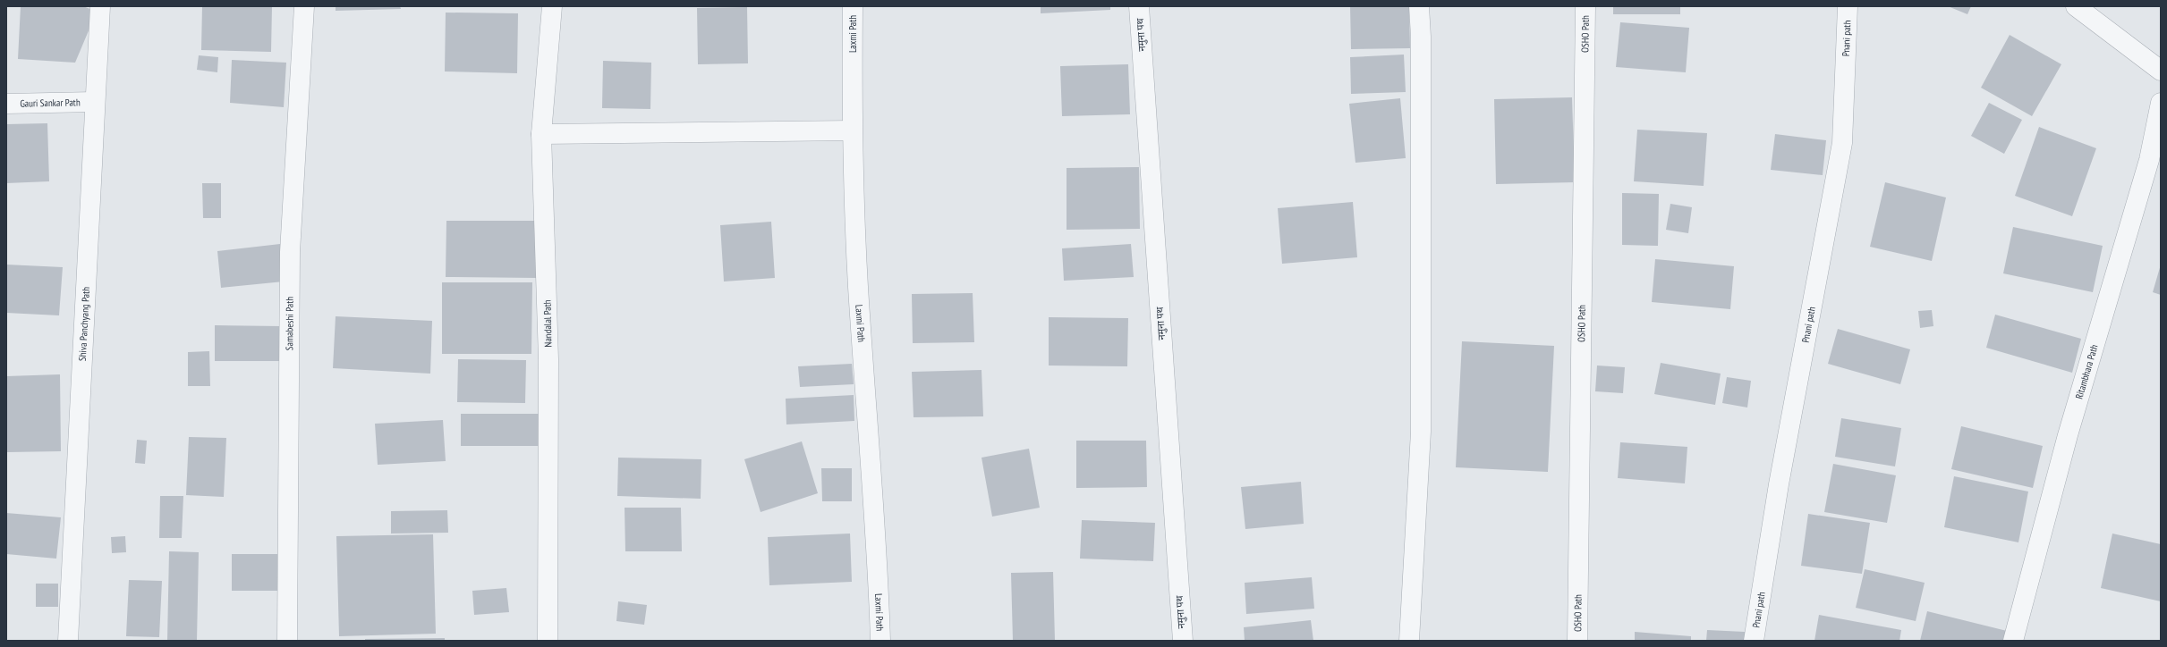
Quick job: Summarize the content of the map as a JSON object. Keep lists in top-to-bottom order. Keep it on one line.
{"streets":{"street":["Laxmi Path","OSHO Path","नमुना पथ","Pnani path","Gauri Sankar Path","Shiva Panchyang Path","Samabeshi Path","Nandalal Path","Ritambhara Path"]},"crossings":[["Gauri Sankar Path","Shiva Panchyang Path"]]}
